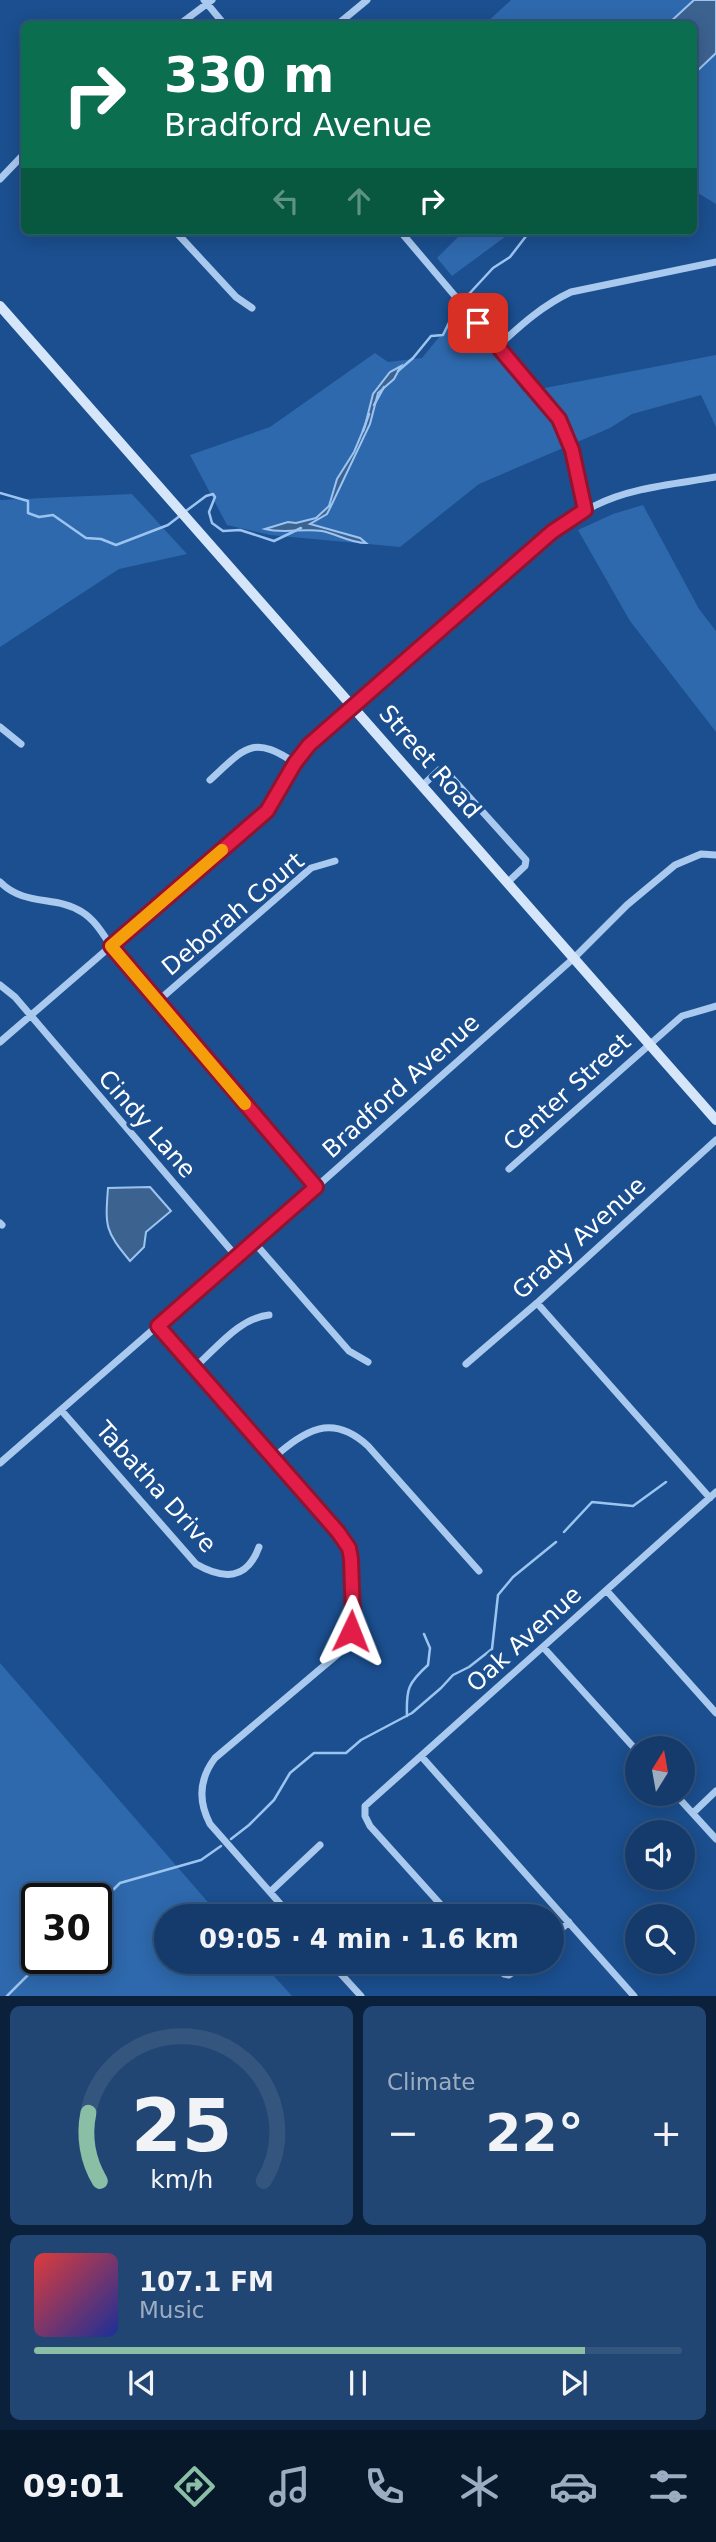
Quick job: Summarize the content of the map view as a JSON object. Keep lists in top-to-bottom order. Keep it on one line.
{"streets":{"main road":["Street Road"],"street":["Deborah Court","Bradford Avenue","Center Street","Cindy Lane","Grady Avenue","Tabatha Drive","Oak Avenue"]},"crossings":[["Street Road","Bradford Avenue"],["Street Road","Center Street"],["Bradford Avenue","Cindy Lane"],["Bradford Avenue","Tabatha Drive"]],"north":"top","page":{"turn":["330 m","Bradford Avenue"],"limit":"30","trip":"09:05 · 4 min · 1.6 km","tile":"Climate","heat":["−","22°","+"],"song":["107.1 FM","Music"],"tabs":"09:01","gauge":["25","km/h"]}}
